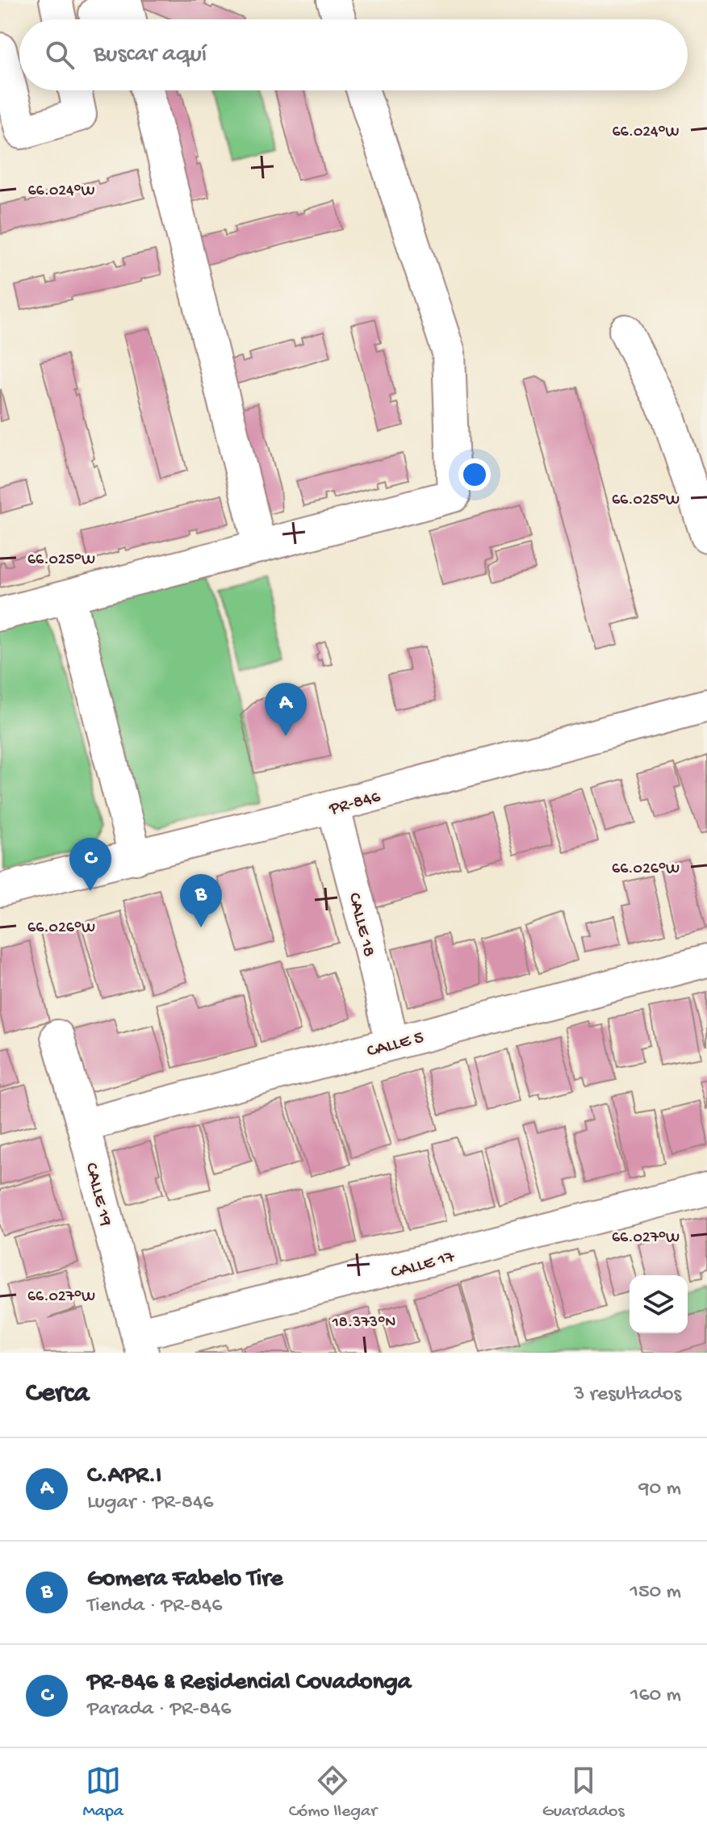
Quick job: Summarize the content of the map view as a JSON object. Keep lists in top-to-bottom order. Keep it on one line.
{"streets":{"street":["PR-846","CALLE 18","CALLE 5","CALLE 19","CALLE 17"]},"crossings":[["PR-846","CALLE 18"],["CALLE 18","CALLE 5"],["CALLE 5","CALLE 19"],["CALLE 19","CALLE 17"]],"page":{"search":"Buscar aquí","pins":["A","C","B"],"heading":["Cerca","3 resultados"],"list":[{"mark":"A","name":"C.APR.I","note":"Lugar · PR-846","value":"90 m"},{"mark":"B","name":"Gomera Fabelo Tire","note":"Tienda · PR-846","value":"150 m"},{"mark":"C","name":"PR-846 & Residencial Covadonga","note":"Parada · PR-846","value":"160 m"}],"nav":["Mapa","Cómo llegar","Guardados"]},"coordinates":["66.024°W","66.025°W","66.026°W","66.027°W","18.373°N"]}
